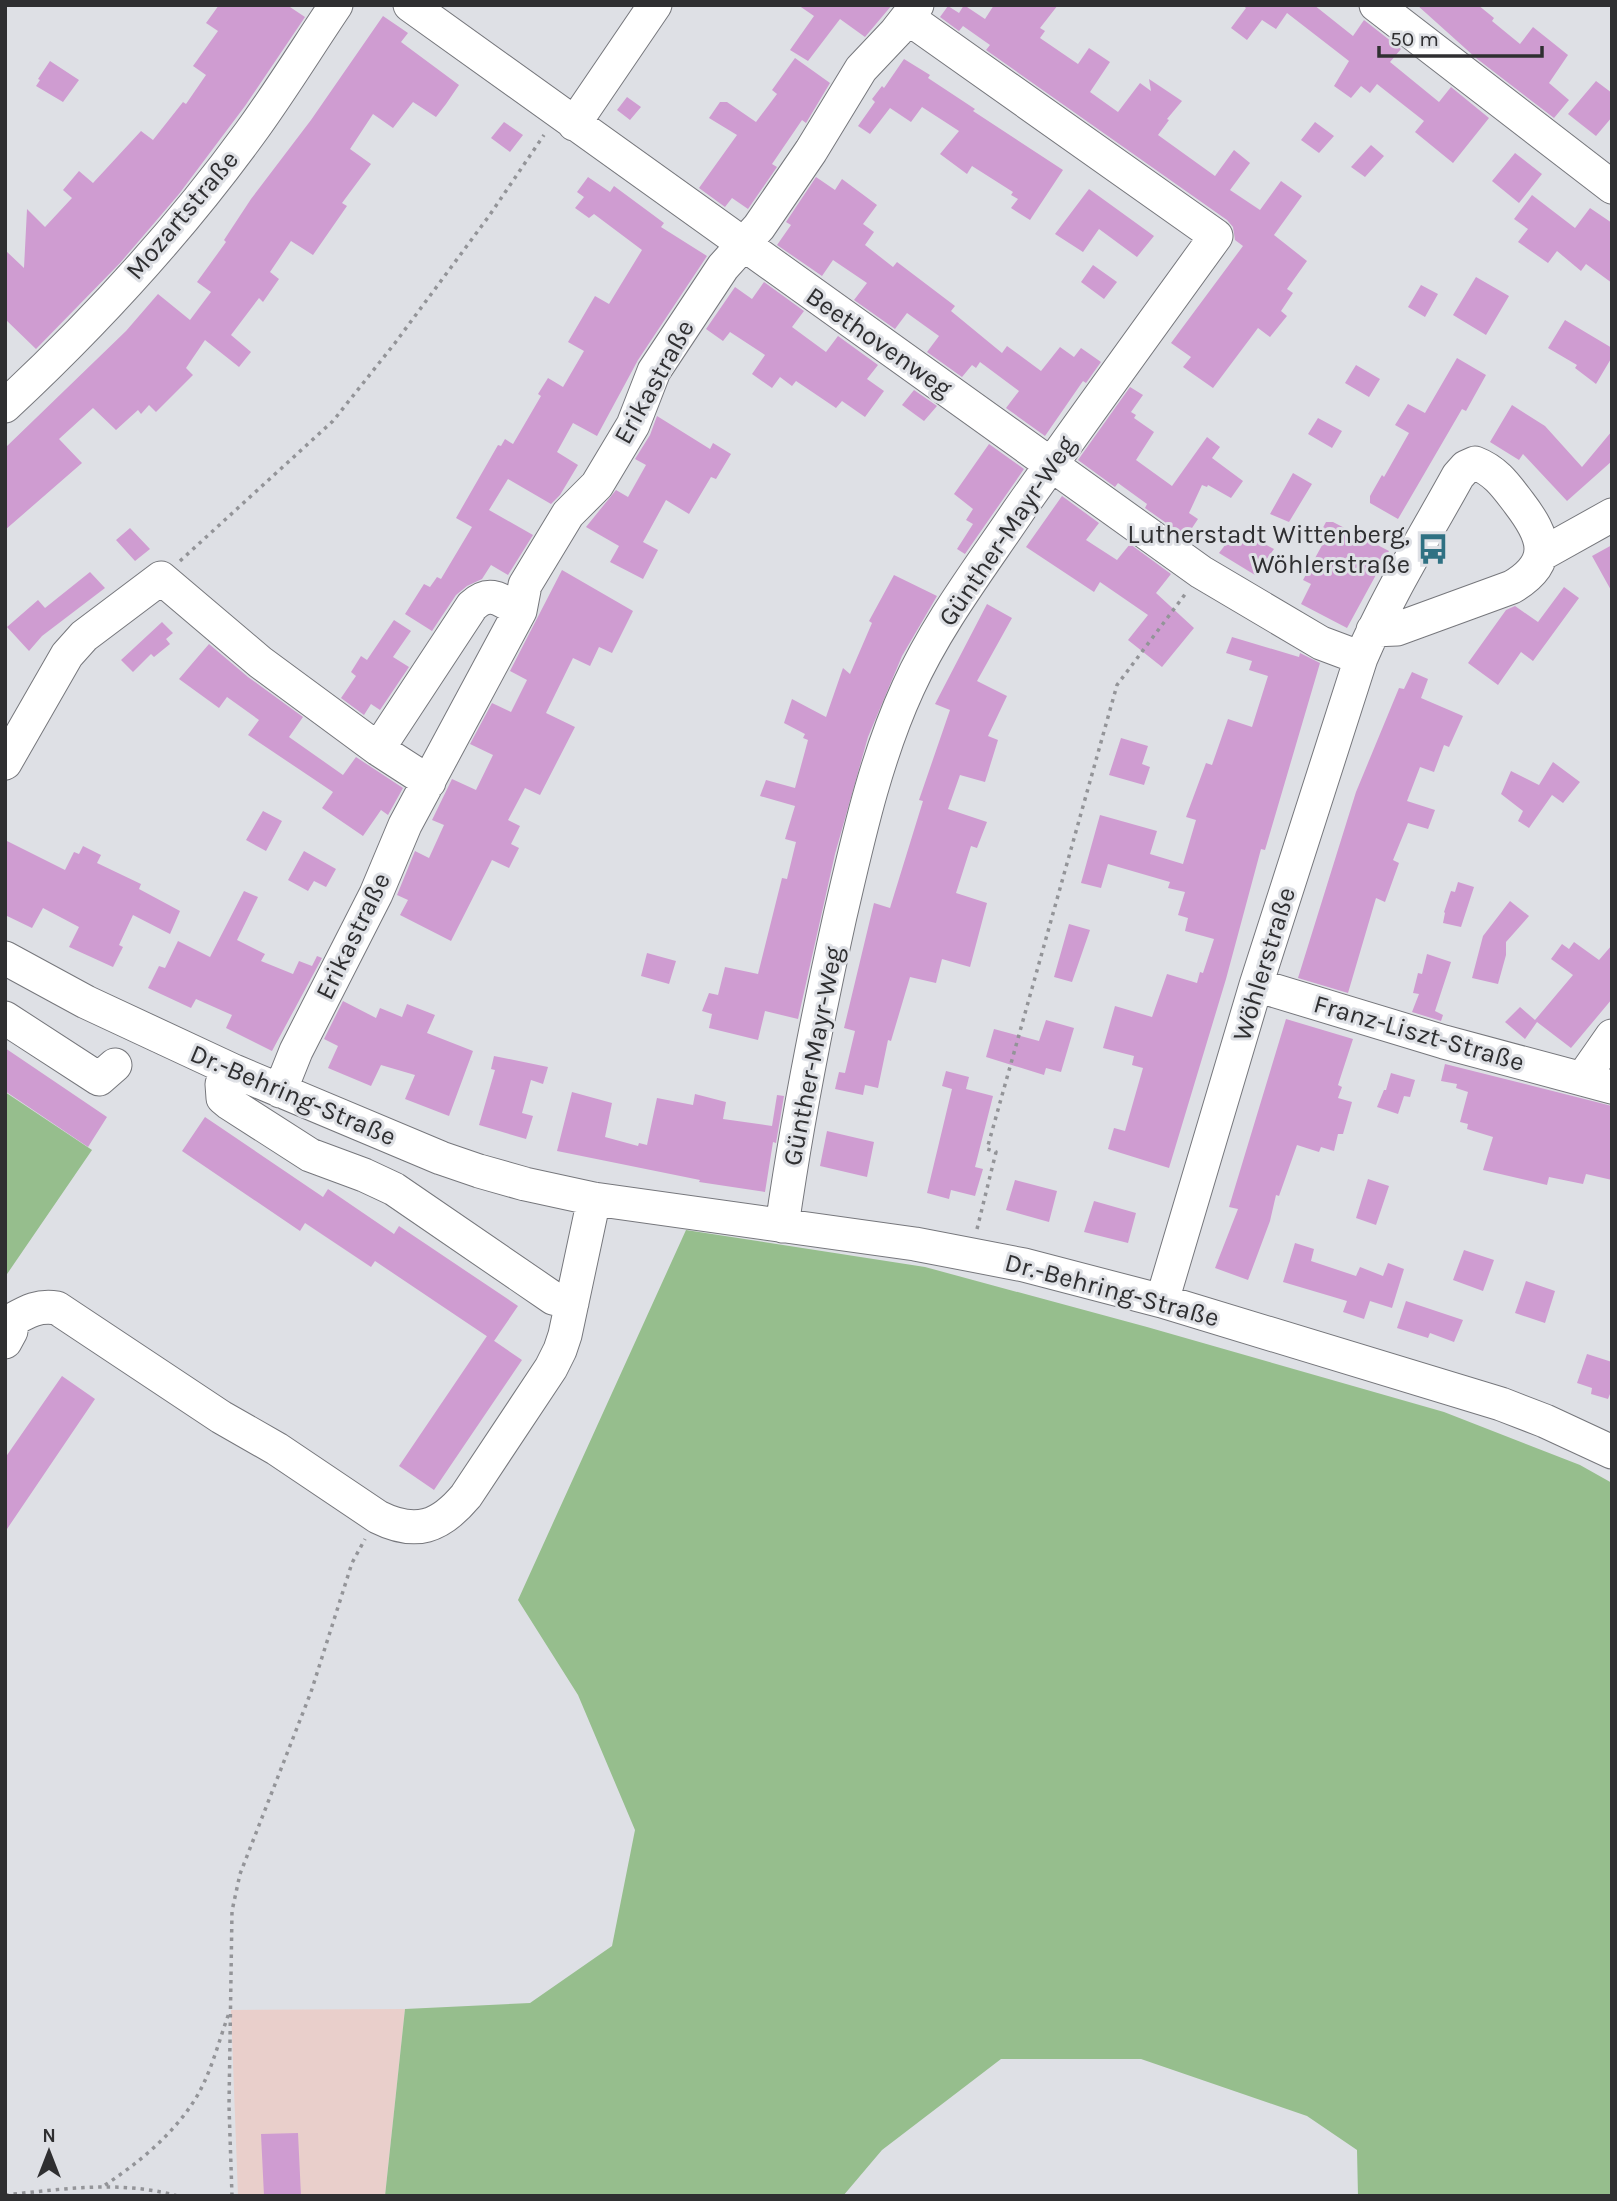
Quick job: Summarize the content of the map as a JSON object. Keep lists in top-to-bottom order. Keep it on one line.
{"streets":{"street":["Mozartstraße","Beethovenweg","Erikastraße","Günther-Mayr-Weg","Wöhlerstraße","Franz-Liszt-Straße","Dr.-Behring-Straße"]},"crossings":[["Beethovenweg","Erikastraße"],["Beethovenweg","Günther-Mayr-Weg"],["Beethovenweg","Wöhlerstraße"],["Erikastraße","Günther-Mayr-Weg"],["Erikastraße","Dr.-Behring-Straße"],["Günther-Mayr-Weg","Dr.-Behring-Straße"],["Wöhlerstraße","Franz-Liszt-Straße"],["Wöhlerstraße","Dr.-Behring-Straße"]],"places":{"bus stop":["Lutherstadt Wittenberg, Wöhlerstraße"]},"scale_bar":"50 m","north":"top"}
